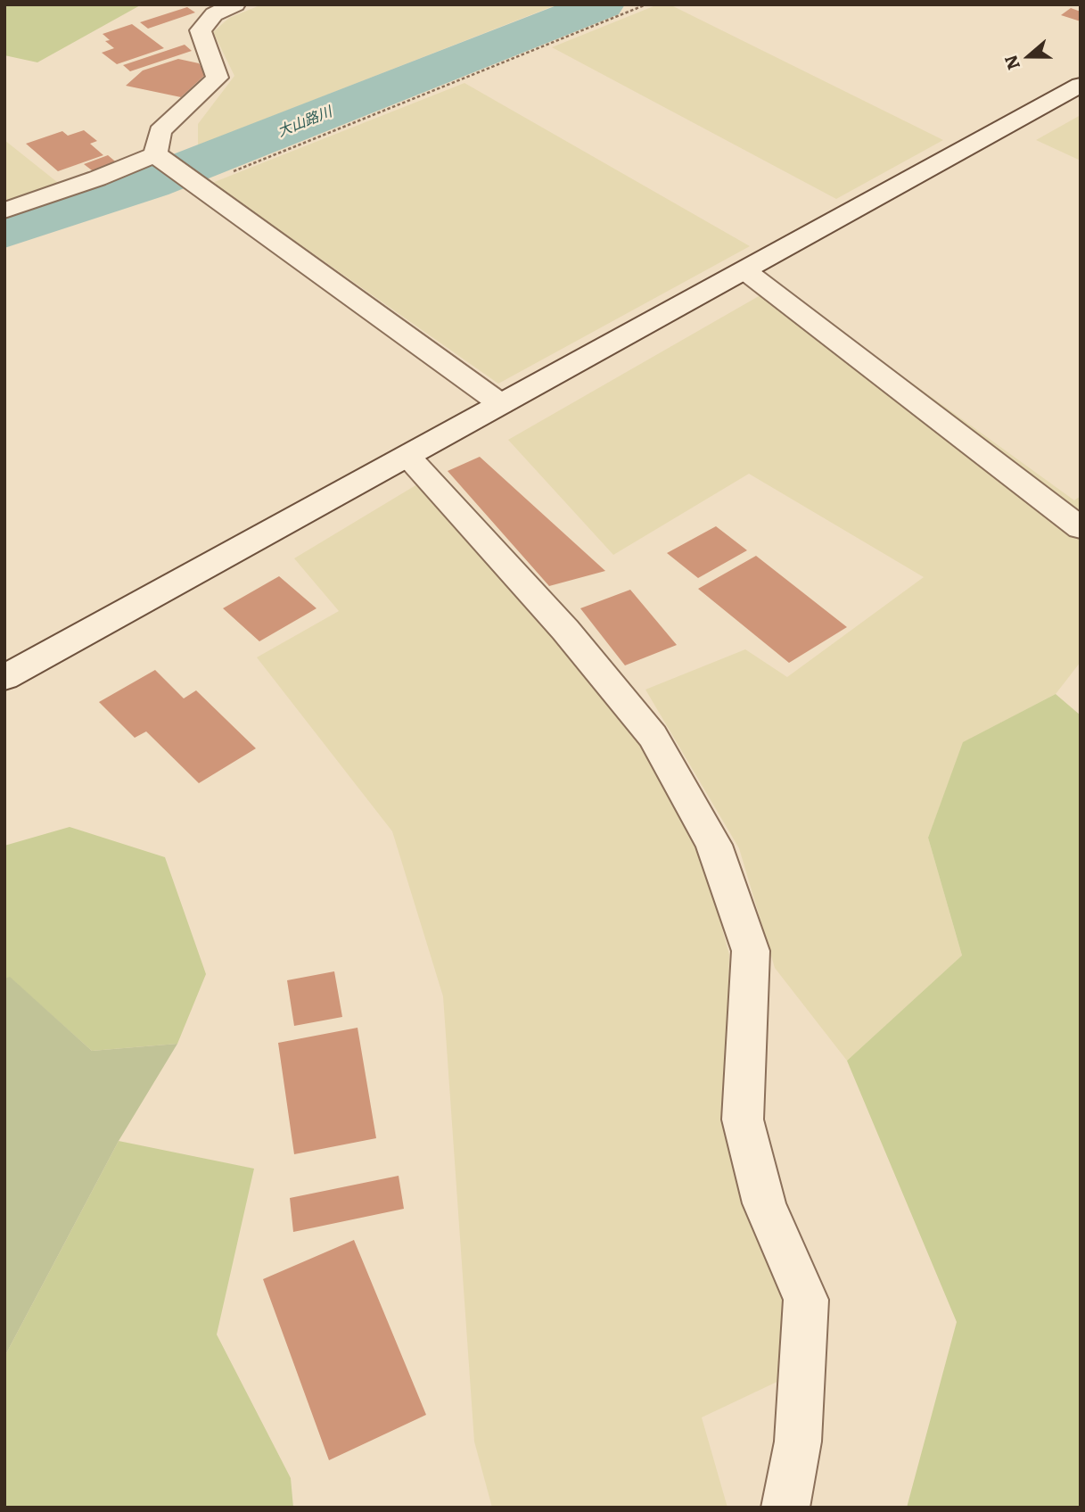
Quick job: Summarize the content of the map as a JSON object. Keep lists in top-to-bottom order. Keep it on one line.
{"water":["大山路川"],"north":"left"}
